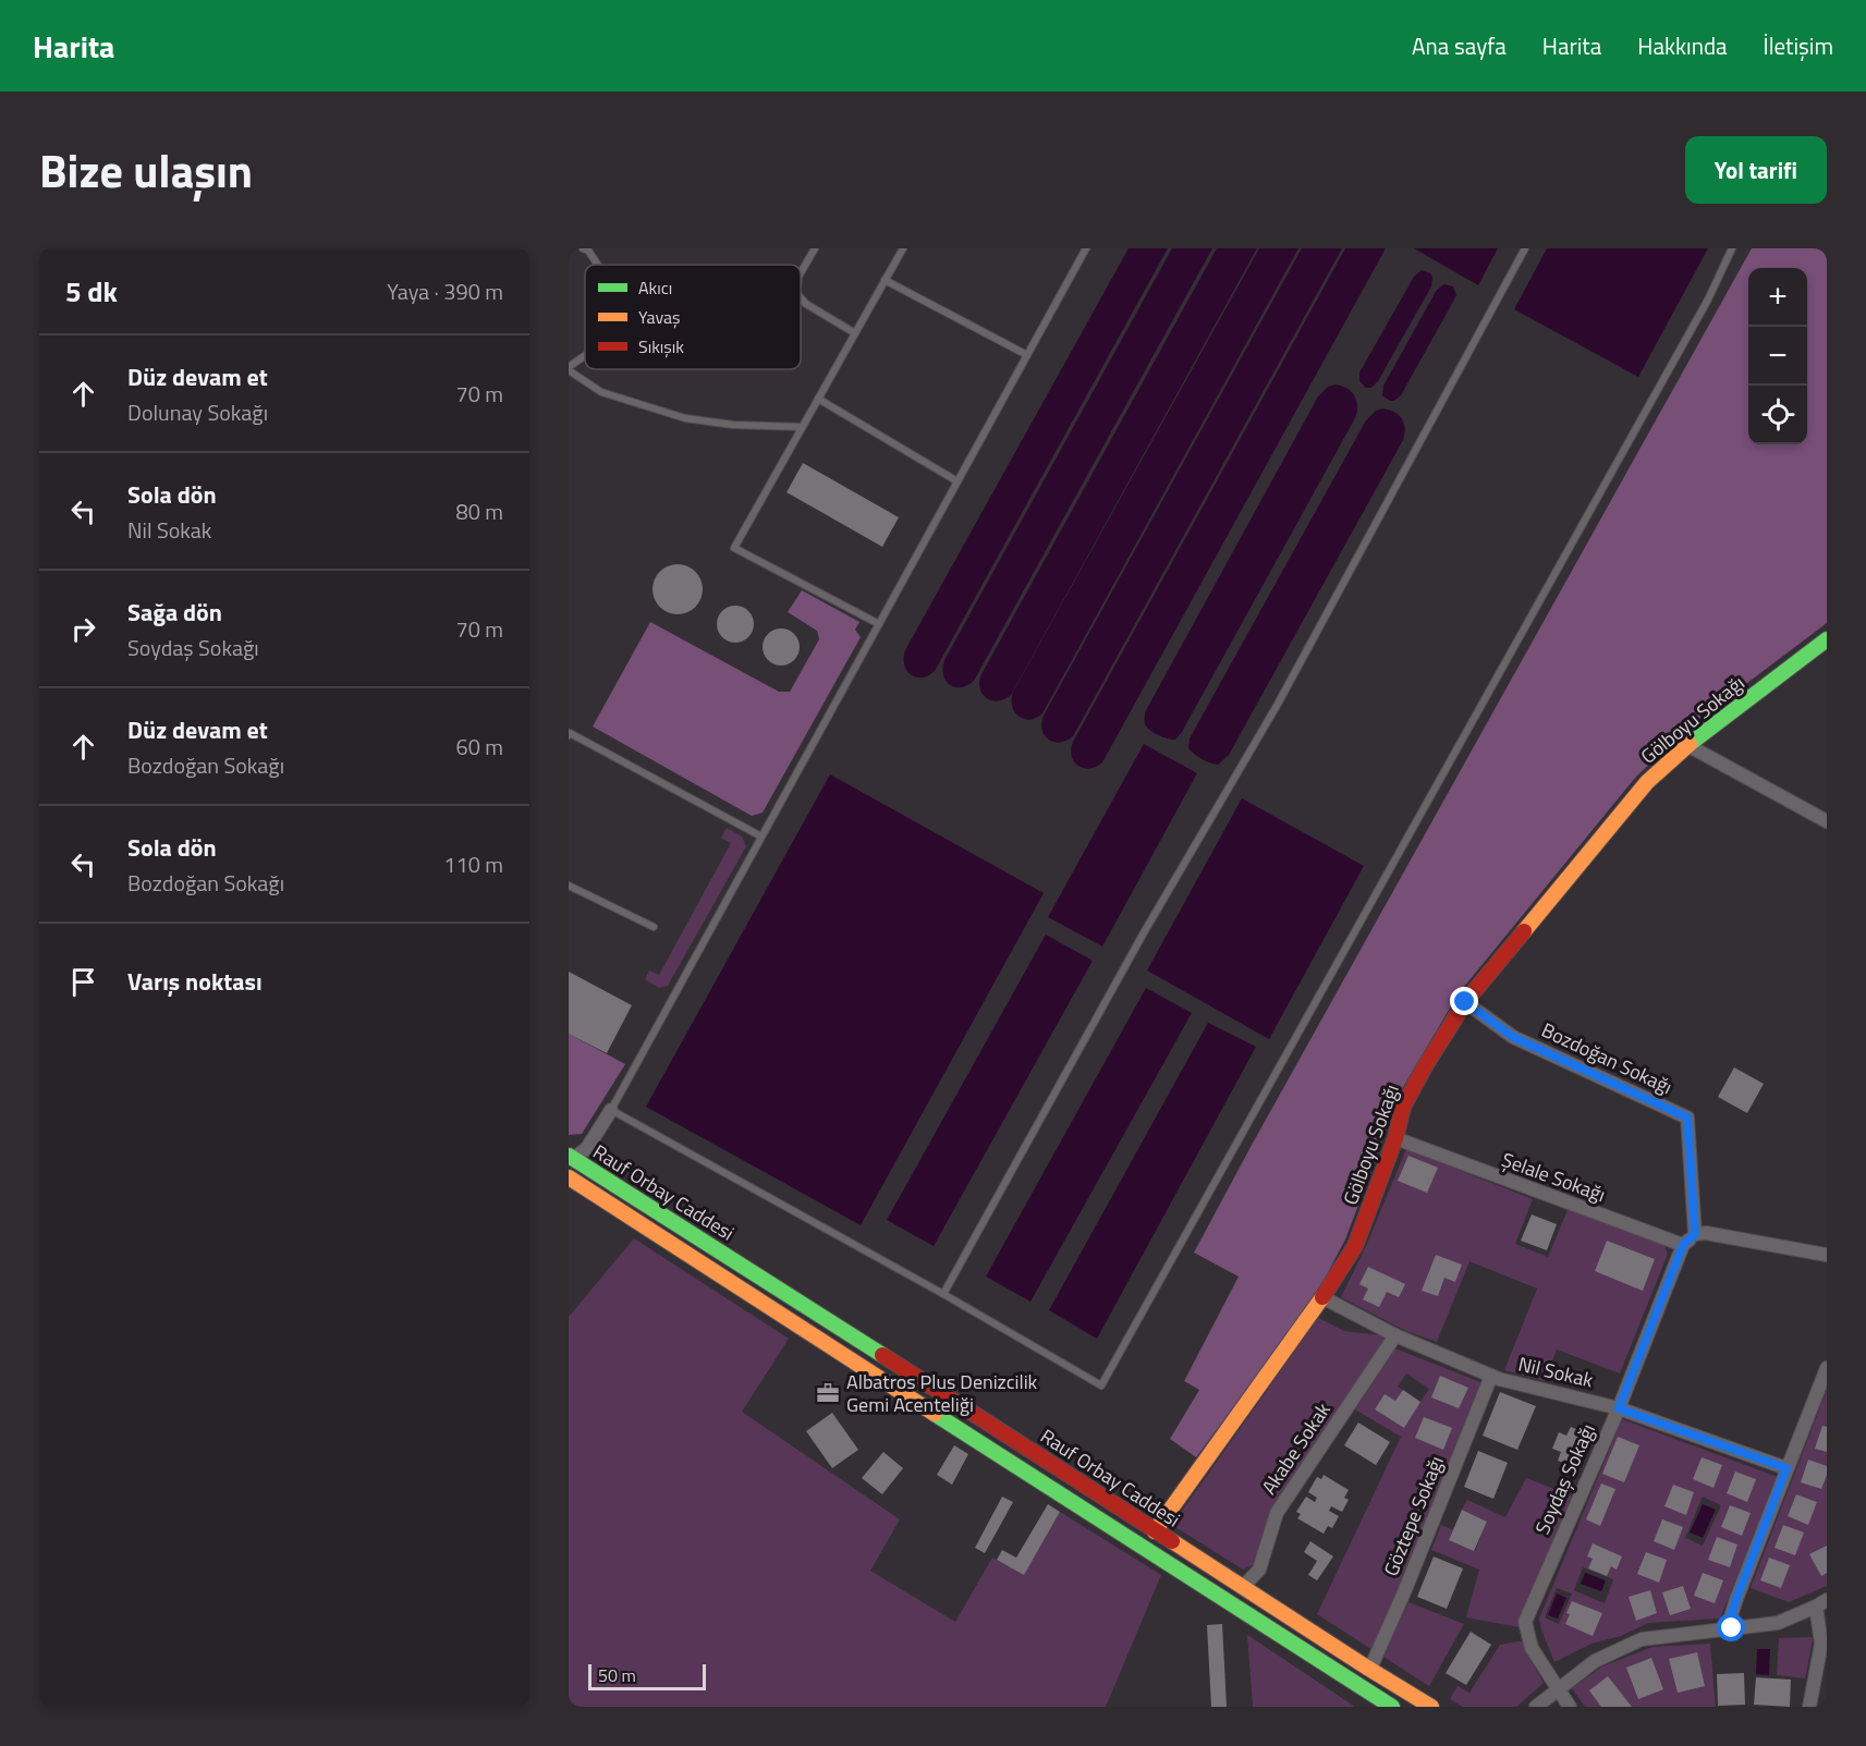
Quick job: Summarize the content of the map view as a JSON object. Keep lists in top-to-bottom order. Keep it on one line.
{"streets":{"main road":["Gölboyu Sokağı","Rauf Orbay Caddesi"],"street":["Bozdoğan Sokağı","Şelale Sokağı","Nil Sokak","Akabe Sokak","Soydaş Sokağı","Göztepe Sokağı"]},"crossings":[["Gölboyu Sokağı","Bozdoğan Sokağı"],["Gölboyu Sokağı","Şelale Sokağı"],["Gölboyu Sokağı","Rauf Orbay Caddesi"],["Gölboyu Sokağı","Nil Sokak"],["Şelale Sokağı","Soydaş Sokağı"],["Rauf Orbay Caddesi","Akabe Sokak"],["Rauf Orbay Caddesi","Göztepe Sokağı"],["Nil Sokak","Akabe Sokak"],["Nil Sokak","Soydaş Sokağı"],["Nil Sokak","Göztepe Sokağı"]],"places":{"office":["Albatros Plus Denizcilik Gemi Acenteliği"]},"legend":["Akıcı","Yavaş","Sıkışık"],"scale_bar":"50 m","page":{"header":"Harita","nav":["Ana sayfa","Harita","Hakkında","İletişim"],"title":"Bize ulaşın","buttons":"Yol tarifi","heading":["5 dk","Yaya · 390 m"],"map_buttons":["+","−"],"list":[["Düz devam et","Dolunay Sokağı","70 m"],["Sola dön","Nil Sokak","80 m"],["Sağa dön","Soydaş Sokağı","70 m"],["Düz devam et","Bozdoğan Sokağı","60 m"],["Sola dön","Bozdoğan Sokağı","110 m"],"Varış noktası"],"scale":"50 m"}}
